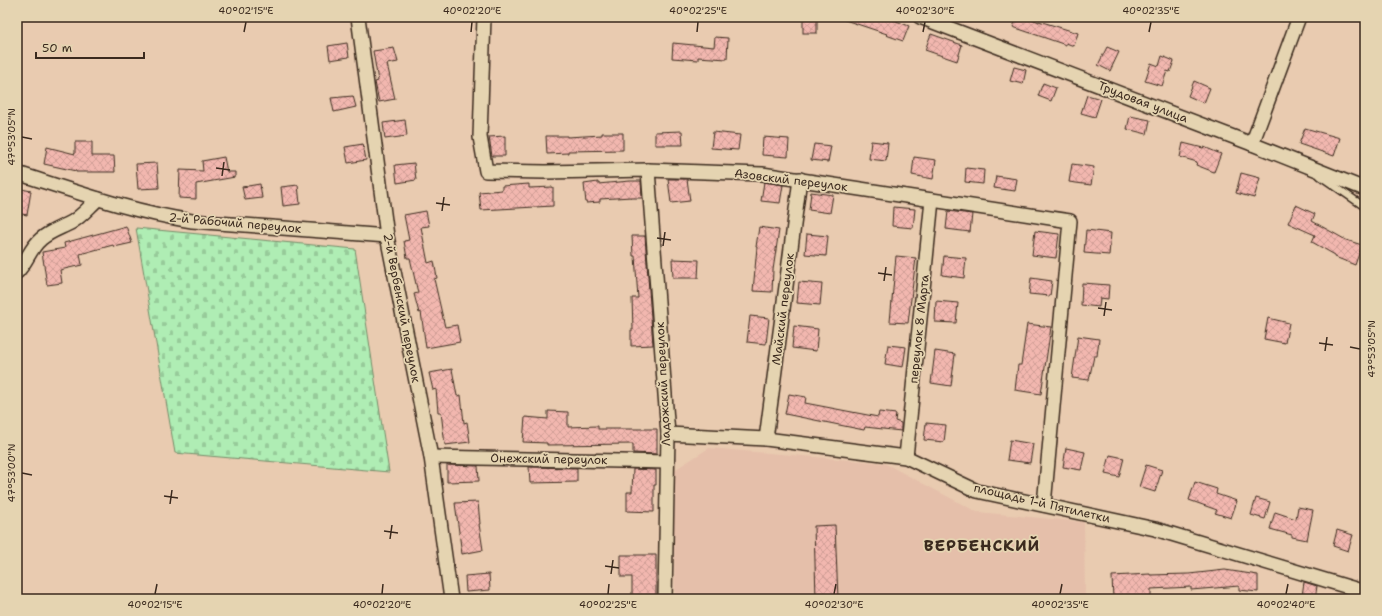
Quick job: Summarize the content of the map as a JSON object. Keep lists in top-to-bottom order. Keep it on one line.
{"streets":{"street":["Трудовая улица","Азовский переулок","2-й Рабочий переулок","2-й Вербенский переулок","Майский переулок","переулок 8 Марта","Ладожский переулок","Онежский переулок","площадь 1-й Пятилетки"]},"crossings":[["Азовский переулок","Майский переулок"],["Азовский переулок","переулок 8 Марта"],["Азовский переулок","Ладожский переулок"],["Азовский переулок","площадь 1-й Пятилетки"],["2-й Рабочий переулок","2-й Вербенский переулок"],["2-й Вербенский переулок","Онежский переулок"],["Майский переулок","площадь 1-й Пятилетки"],["переулок 8 Марта","площадь 1-й Пятилетки"],["Ладожский переулок","Онежский переулок"],["Ладожский переулок","площадь 1-й Пятилетки"]],"districts":["ВЕРБЕНСКИЙ"],"scale_bar":"50 m","coordinates":["40°02'15\"E","40°02'20\"E","40°02'25\"E","40°02'30\"E","40°02'35\"E","47°53'05\"N","47°53'00\"N","40°02'40\"E"]}
